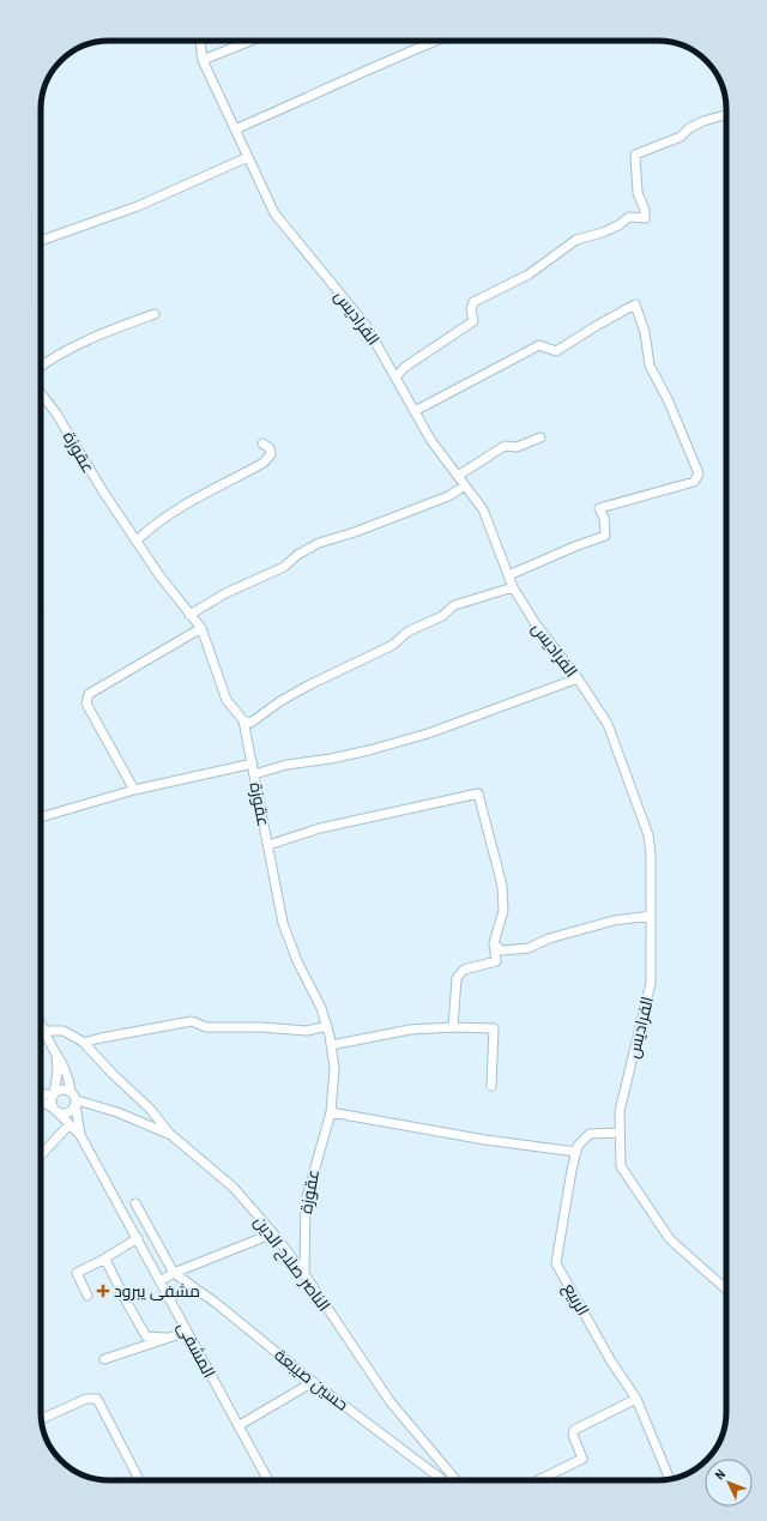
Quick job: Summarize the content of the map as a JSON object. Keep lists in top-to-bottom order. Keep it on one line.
{"streets":{"street":["الفراديس","عقوزة","الناصر صلاح الدين","الربيع","المشفى","حسين صيبعة"]},"crossings":[["الفراديس","الربيع"],["عقوزة","الناصر صلاح الدين"]],"places":{"health":["مشفى يبرود"]},"north":"top left"}
